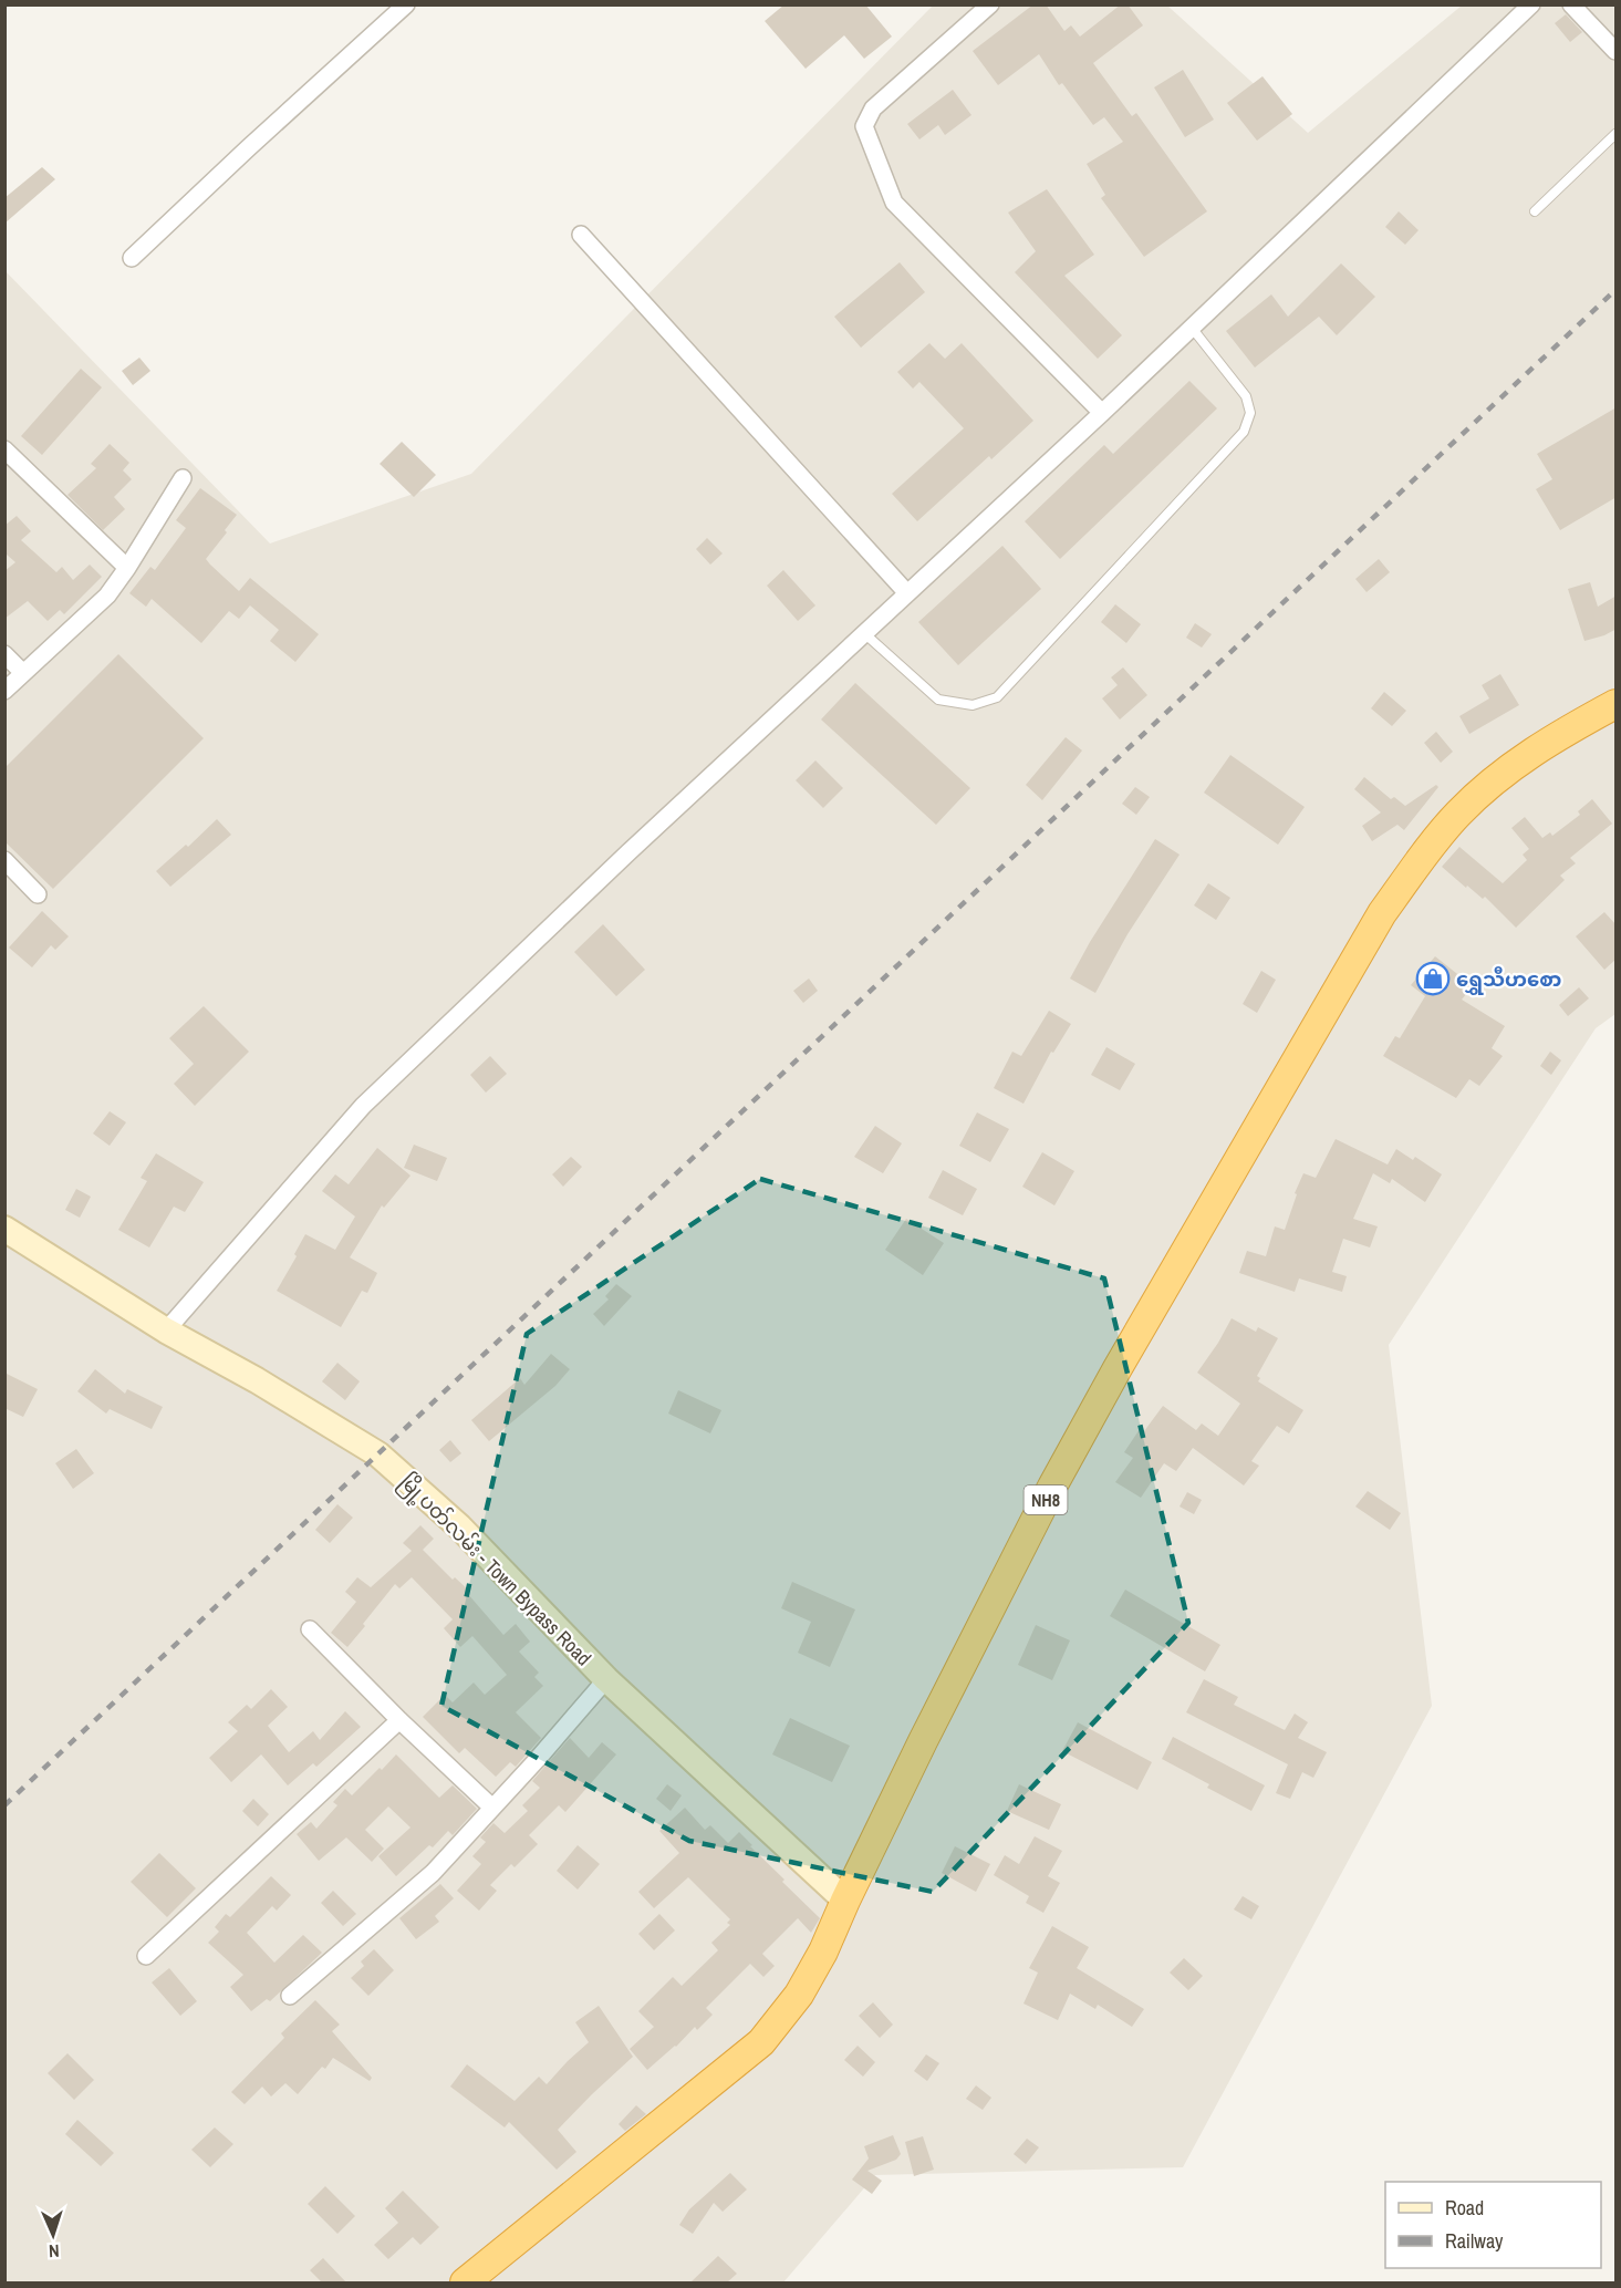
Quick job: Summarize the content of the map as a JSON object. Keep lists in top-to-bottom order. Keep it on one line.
{"streets":{"highway":["NH8"],"main road":["မြို့ပတ်လမ်း - Town Bypass Road"]},"crossings":[["NH8","မြို့ပတ်လမ်း - Town Bypass Road"]],"places":{"shop":["ရွှေသီဟစော"]},"legend":["Road","Railway"],"north":"bottom"}
